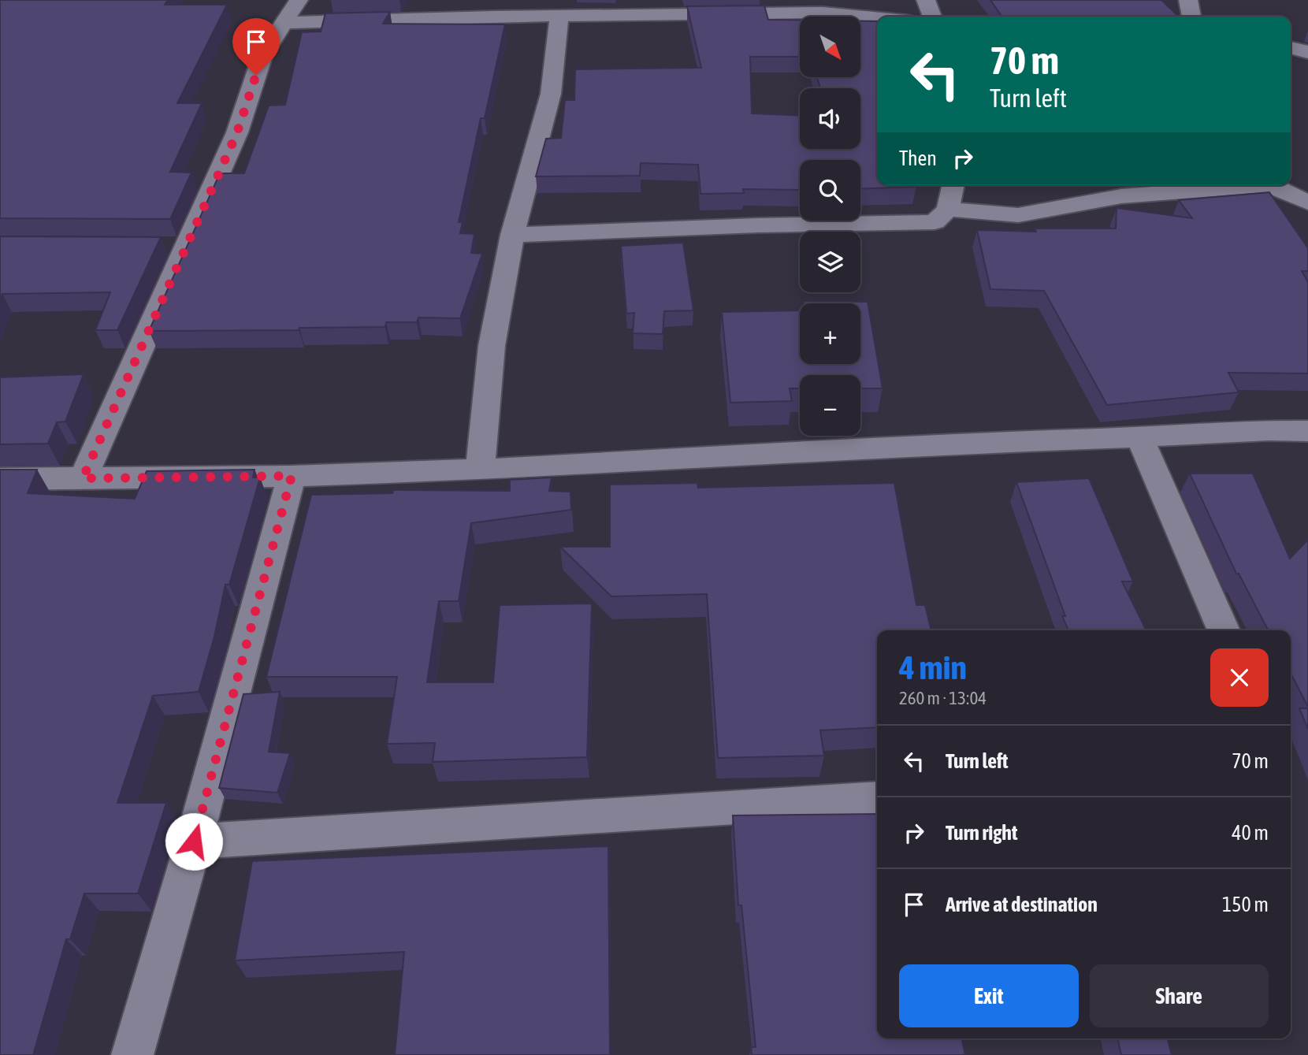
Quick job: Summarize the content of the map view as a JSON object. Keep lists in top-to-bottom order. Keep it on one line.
{"north":"bottom right","page":{"map_buttons":["+","−"],"turn":["70 m","Turn left"],"then":"Then","heading":["4 min","260 m · 13:04"],"list":[{"name":"Turn left","value":"70 m"},{"name":"Turn right","value":"40 m"},{"name":"Arrive at destination","value":"150 m"}],"buttons":["Exit","Share"]}}
